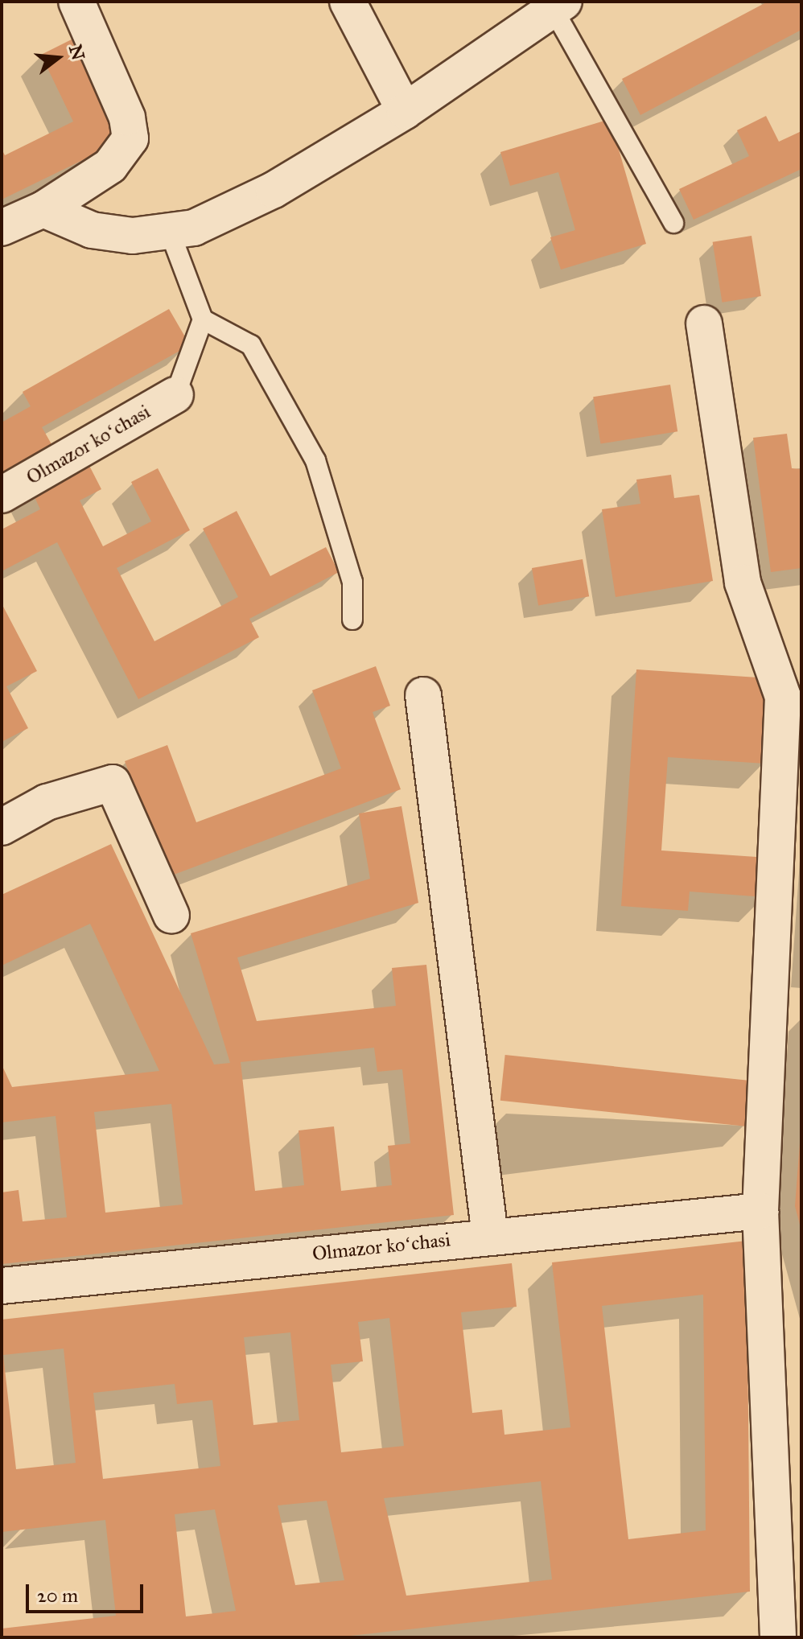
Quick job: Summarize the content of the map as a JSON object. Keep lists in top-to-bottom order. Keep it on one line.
{"streets":{"street":["Olmazor koʻchasi"]},"scale_bar":"20 m","north":"right"}
